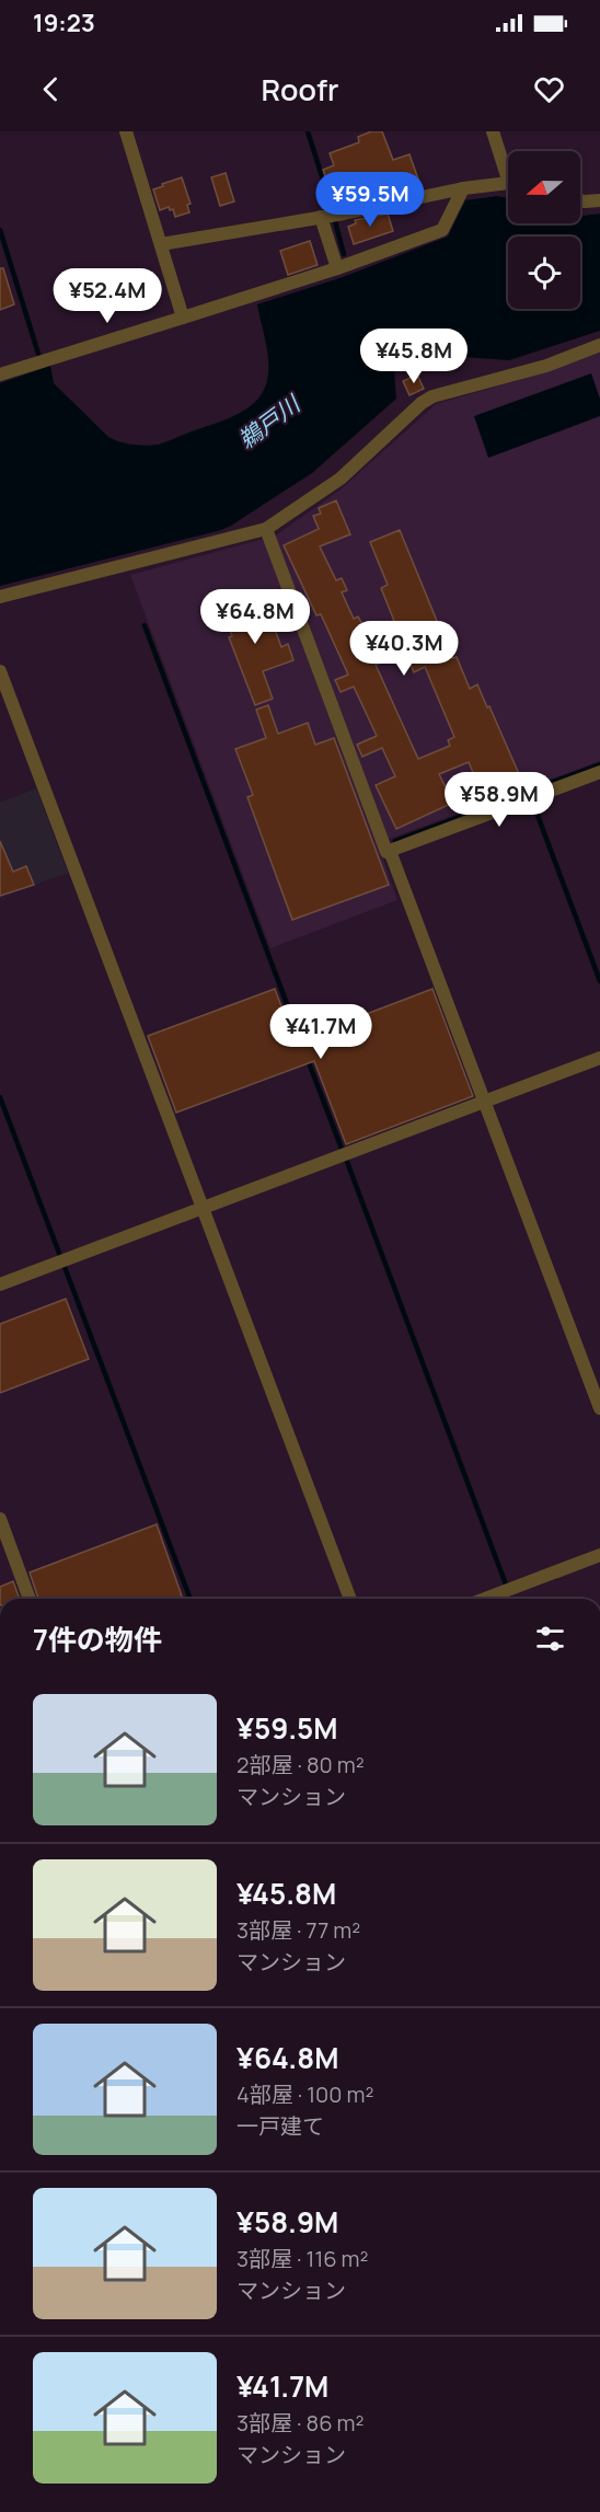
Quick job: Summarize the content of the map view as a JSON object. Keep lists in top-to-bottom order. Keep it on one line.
{"water":["鵜戸川"],"north":"left","page":{"status":"19:23","header":"Roofr","price":["¥59.5M","¥52.4M","¥45.8M","¥64.8M","¥40.3M","¥58.9M","¥41.7M"],"heading":"7件の物件","list":[{"name":"¥59.5M","note":"2部屋 · 80 m² · マンション"},{"name":"¥45.8M","note":"3部屋 · 77 m² · マンション"},{"name":"¥64.8M","note":"4部屋 · 100 m² · 一戸建て"},{"name":"¥58.9M","note":"3部屋 · 116 m² · マンション"},{"name":"¥41.7M","note":"3部屋 · 86 m² · マンション"}]}}
